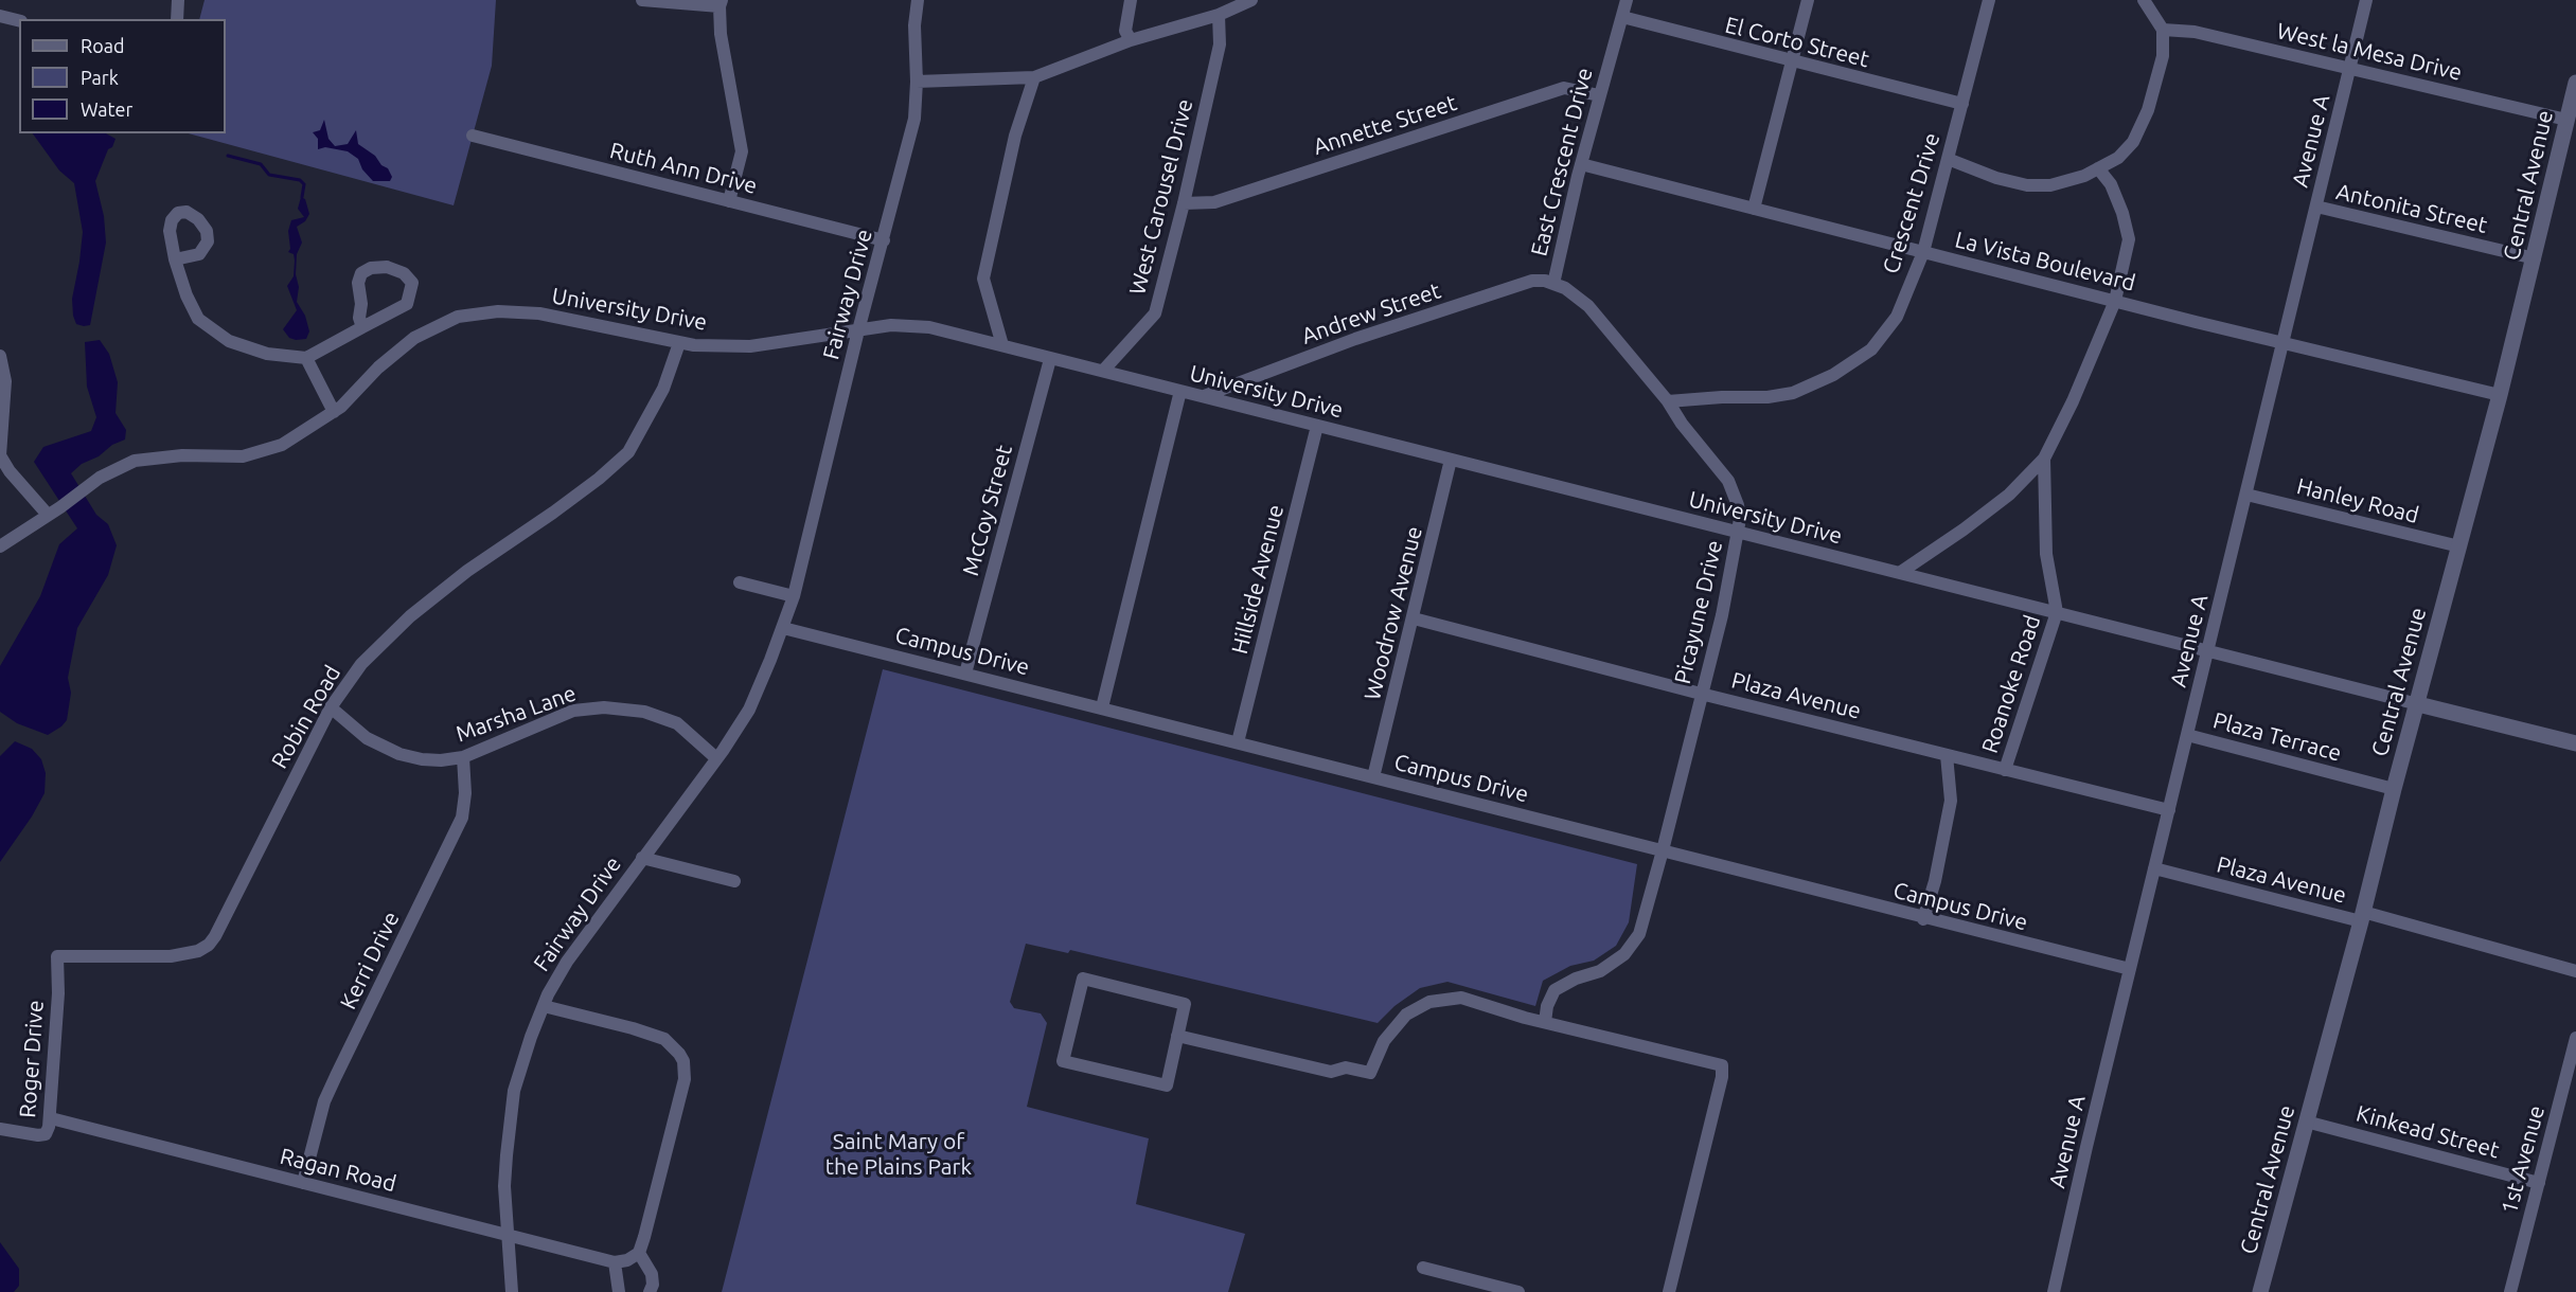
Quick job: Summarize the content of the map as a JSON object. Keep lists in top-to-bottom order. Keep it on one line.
{"streets":{"street":["El Corto Street","West la Mesa Drive","Annette Street","Avenue A","East Crescent Drive","Ruth Ann Drive","Central Avenue","West Carousel Drive","Crescent Drive","Antonita Street","La Vista Boulevard","Fairway Drive","University Drive","Andrew Street","Hanley Road","McCoy Street","Hillside Avenue","Picayune Drive","Woodrow Avenue","Campus Drive","Roanoke Road","Plaza Avenue","Marsha Lane","Robin Road","Plaza Terrace","Kerri Drive","Roger Drive","Kinkead Street","1st Avenue","Ragan Road"]},"crossings":[["El Corto Street","East Crescent Drive"],["El Corto Street","Crescent Drive"],["West la Mesa Drive","Avenue A"],["West la Mesa Drive","Central Avenue"],["Annette Street","East Crescent Drive"],["Annette Street","West Carousel Drive"],["Avenue A","Antonita Street"],["Avenue A","La Vista Boulevard"],["Avenue A","University Drive"],["Avenue A","Hanley Road"],["Avenue A","Campus Drive"],["Avenue A","Plaza Avenue"],["Avenue A","Plaza Terrace"],["East Crescent Drive","Crescent Drive"],["East Crescent Drive","La Vista Boulevard"],["East Crescent Drive","Andrew Street"],["East Crescent Drive","Picayune Drive"],["Ruth Ann Drive","Fairway Drive"],["Central Avenue","Antonita Street"],["Central Avenue","La Vista Boulevard"],["Central Avenue","University Drive"],["Central Avenue","Hanley Road"],["Central Avenue","Plaza Avenue"],["Central Avenue","Plaza Terrace"],["Central Avenue","Kinkead Street"],["West Carousel Drive","University Drive"],["Crescent Drive","La Vista Boulevard"],["Crescent Drive","Picayune Drive"],["La Vista Boulevard","Roanoke Road"],["Fairway Drive","University Drive"],["Fairway Drive","Campus Drive"],["Fairway Drive","Marsha Lane"],["Fairway Drive","Ragan Road"],["University Drive","Andrew Street"],["University Drive","McCoy Street"],["University Drive","Hillside Avenue"],["University Drive","Picayune Drive"],["University Drive","Woodrow Avenue"],["University Drive","Roanoke Road"],["University Drive","Robin Road"],["McCoy Street","Campus Drive"],["Hillside Avenue","Campus Drive"],["Picayune Drive","Campus Drive"],["Picayune Drive","Plaza Avenue"],["Woodrow Avenue","Campus Drive"],["Woodrow Avenue","Plaza Avenue"],["Campus Drive","Roanoke Road"],["Roanoke Road","Plaza Avenue"],["Marsha Lane","Robin Road"],["Marsha Lane","Kerri Drive"],["Robin Road","Roger Drive"],["Kerri Drive","Ragan Road"],["Roger Drive","Ragan Road"],["Kinkead Street","1st Avenue"]],"parks":["Saint Mary of the Plains Park"],"legend":["Road","Park","Water"]}
